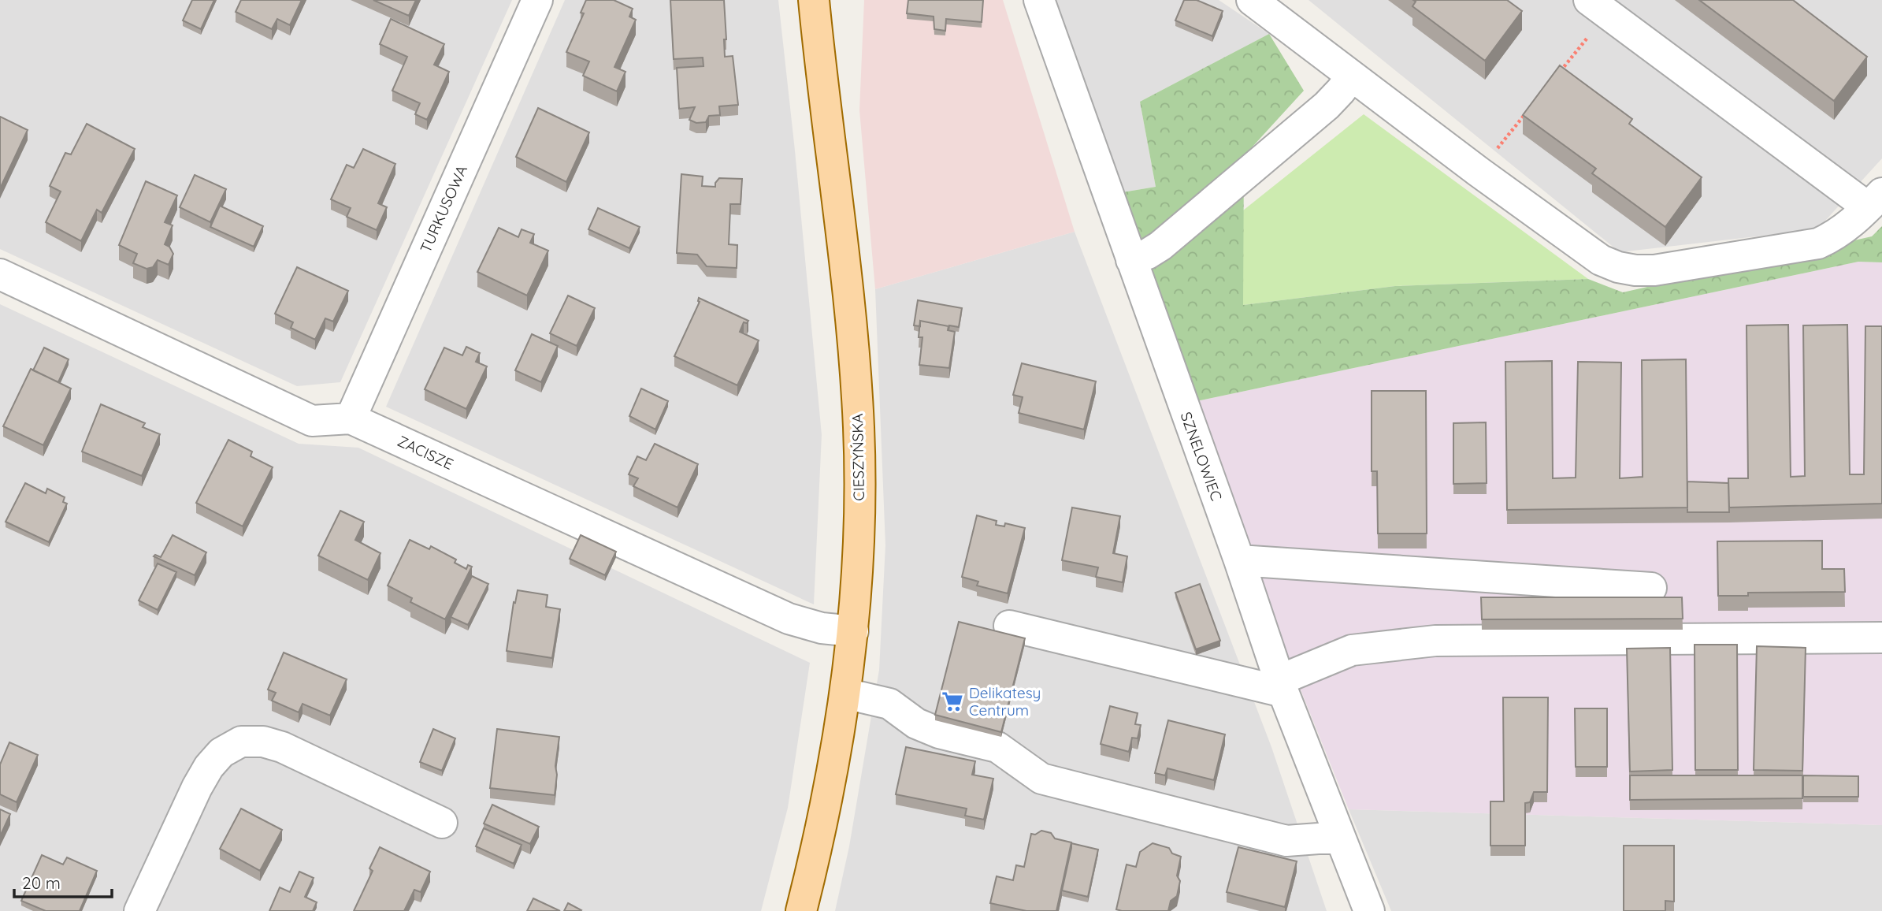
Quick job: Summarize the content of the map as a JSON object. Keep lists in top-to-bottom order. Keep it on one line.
{"streets":{"main road":["CIESZYŃSKA"],"street":["TURKUSOWA","ZACISZE","SZNELOWIEC"]},"crossings":[["TURKUSOWA","ZACISZE"],["ZACISZE","CIESZYŃSKA"]],"places":{"supermarket":["Delikatesy Centrum"]},"scale_bar":"20 m"}
